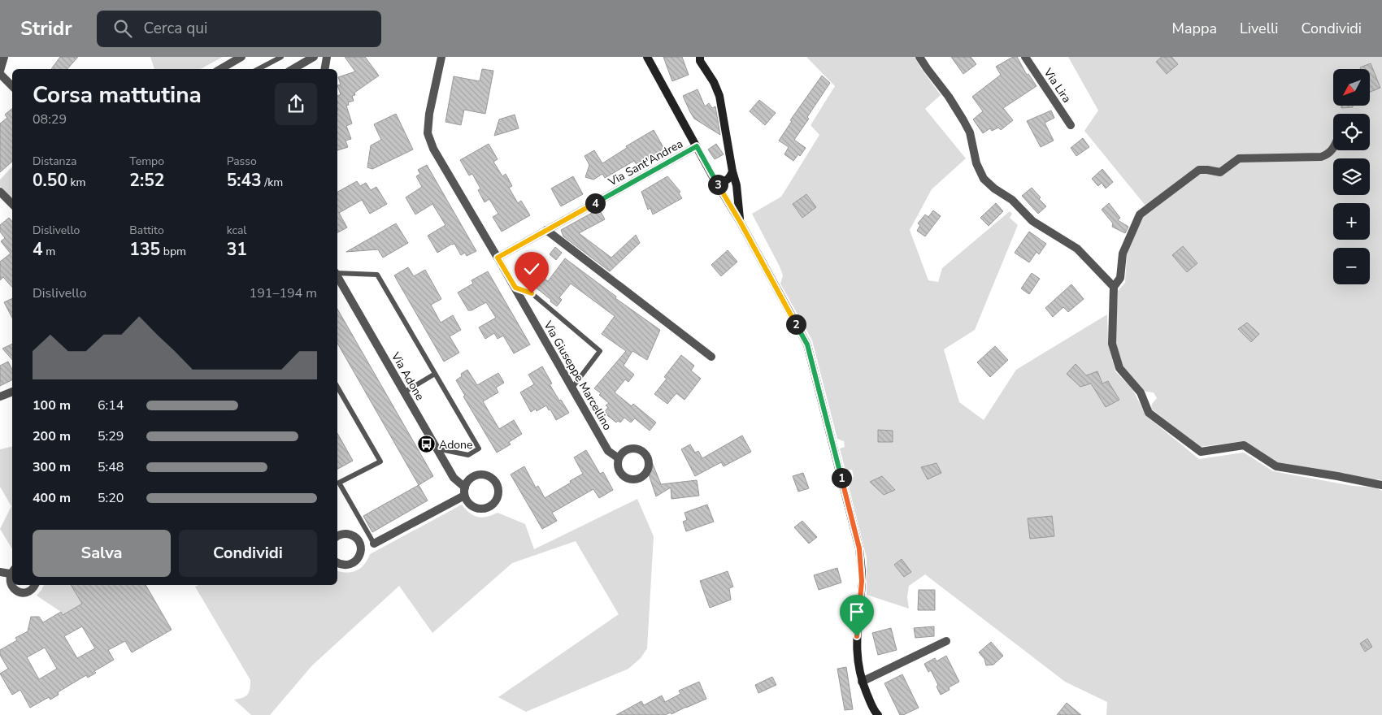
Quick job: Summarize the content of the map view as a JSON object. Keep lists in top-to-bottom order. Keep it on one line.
{"streets":{"street":["Via Lira","Via Sant'Andrea","Via Giuseppe Marcellino","Via Adone"]},"crossings":[["Via Sant'Andrea","Via Giuseppe Marcellino"]],"places":{"bus stop":["Adone"]},"north":"bottom left","page":{"header":"Stridr","search":"Cerca qui","nav":["Mappa","Livelli","Condividi"],"map_buttons":["+","−"],"heading":["Corsa mattutina","08:29"],"stats":[["Distanza","0.50 km"],["Tempo","2:52"],["Passo","5:43 /km"],["Dislivello","4 m"],["Battito","135 bpm"],["kcal","31"]],"pins":["3","4","2","1"],"chart":["Dislivello","191–194 m"],"list":[{"name":"100 m","note":"6:14"},{"name":"200 m","note":"5:29"},{"name":"300 m","note":"5:48"},{"name":"400 m","note":"5:20"}],"buttons":["Salva","Condividi"]}}
